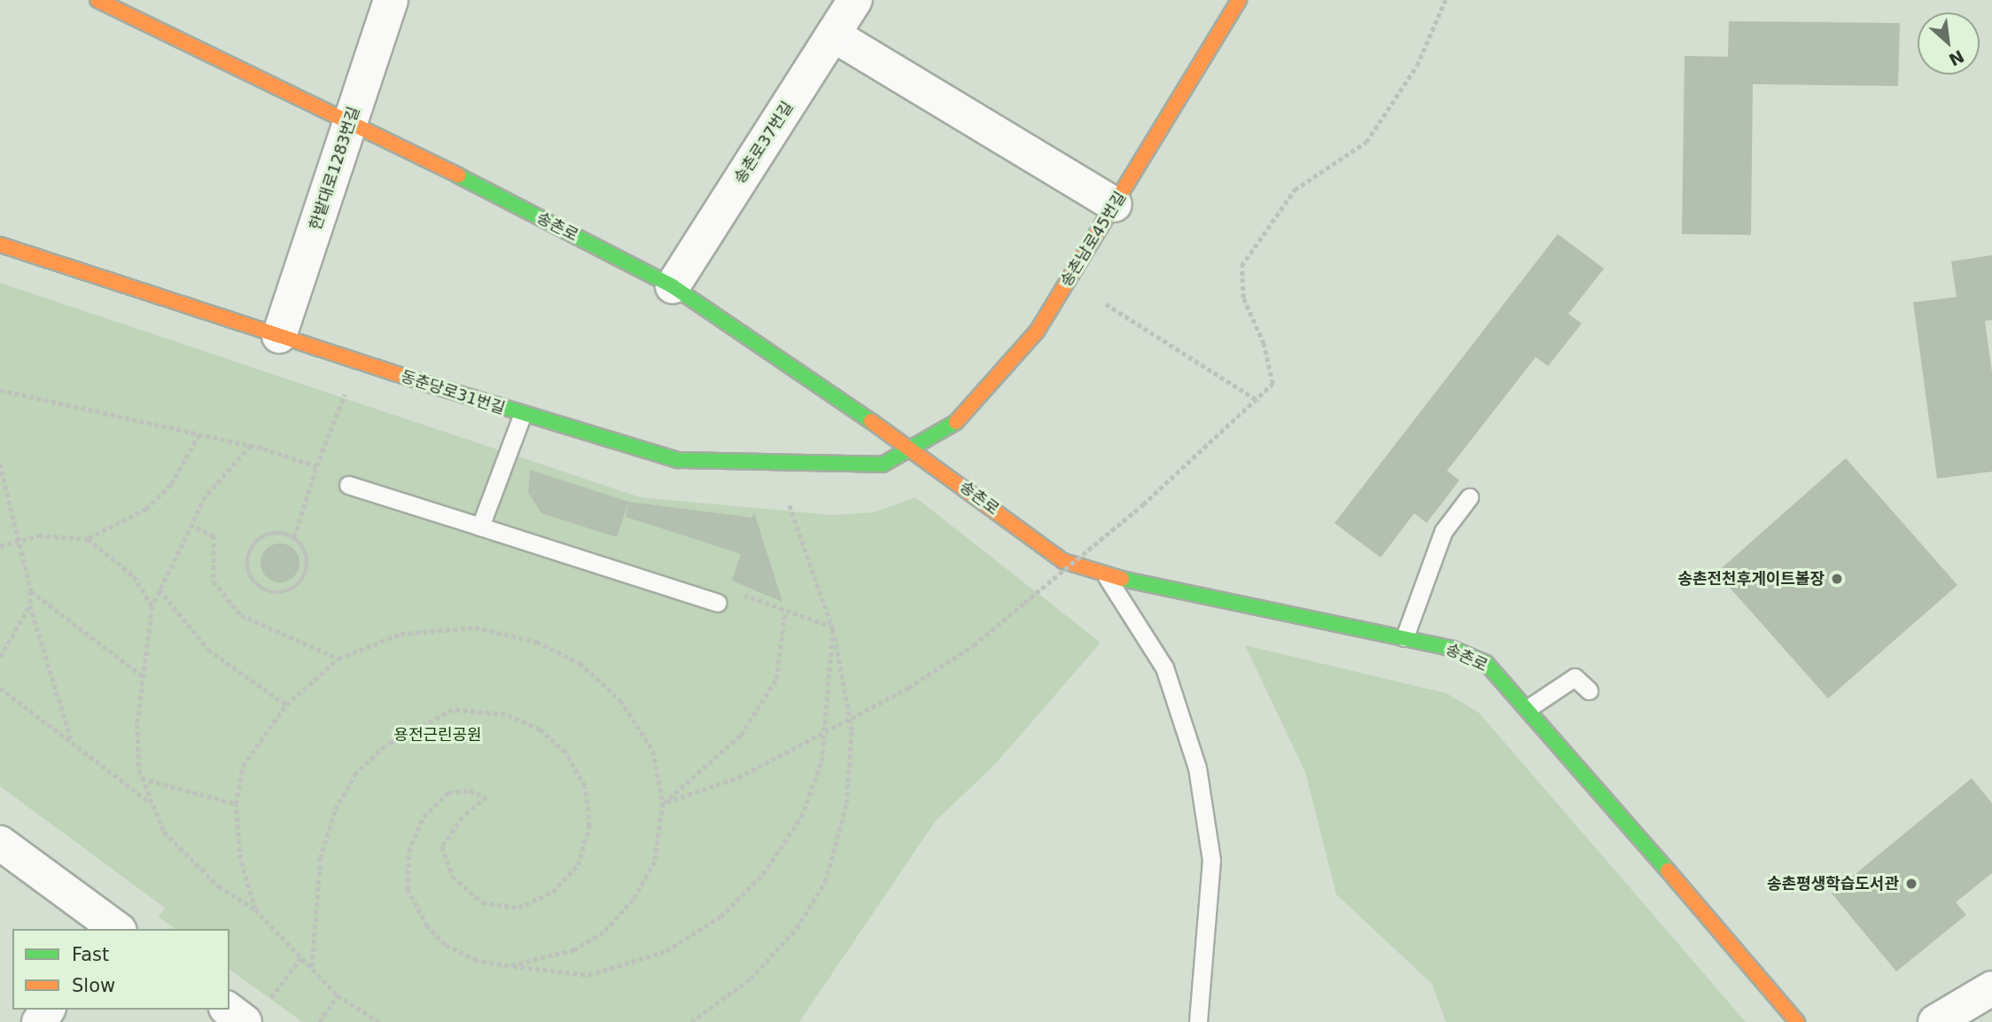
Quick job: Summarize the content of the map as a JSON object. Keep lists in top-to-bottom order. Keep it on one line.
{"streets":{"street":["송촌로37번길","한밭대로1283번길","송촌로","송촌남로45번길","동춘당로31번길"]},"crossings":[["송촌로37번길","송촌로"],["한밭대로1283번길","송촌로"],["한밭대로1283번길","동춘당로31번길"],["송촌로","송촌남로45번길"],["송촌로","동춘당로31번길"],["송촌남로45번길","동춘당로31번길"]],"parks":["용전근린공원"],"places":["송촌전천후게이트볼장","송촌평생학습도서관"],"legend":["Fast","Slow"],"north":"bottom right"}
